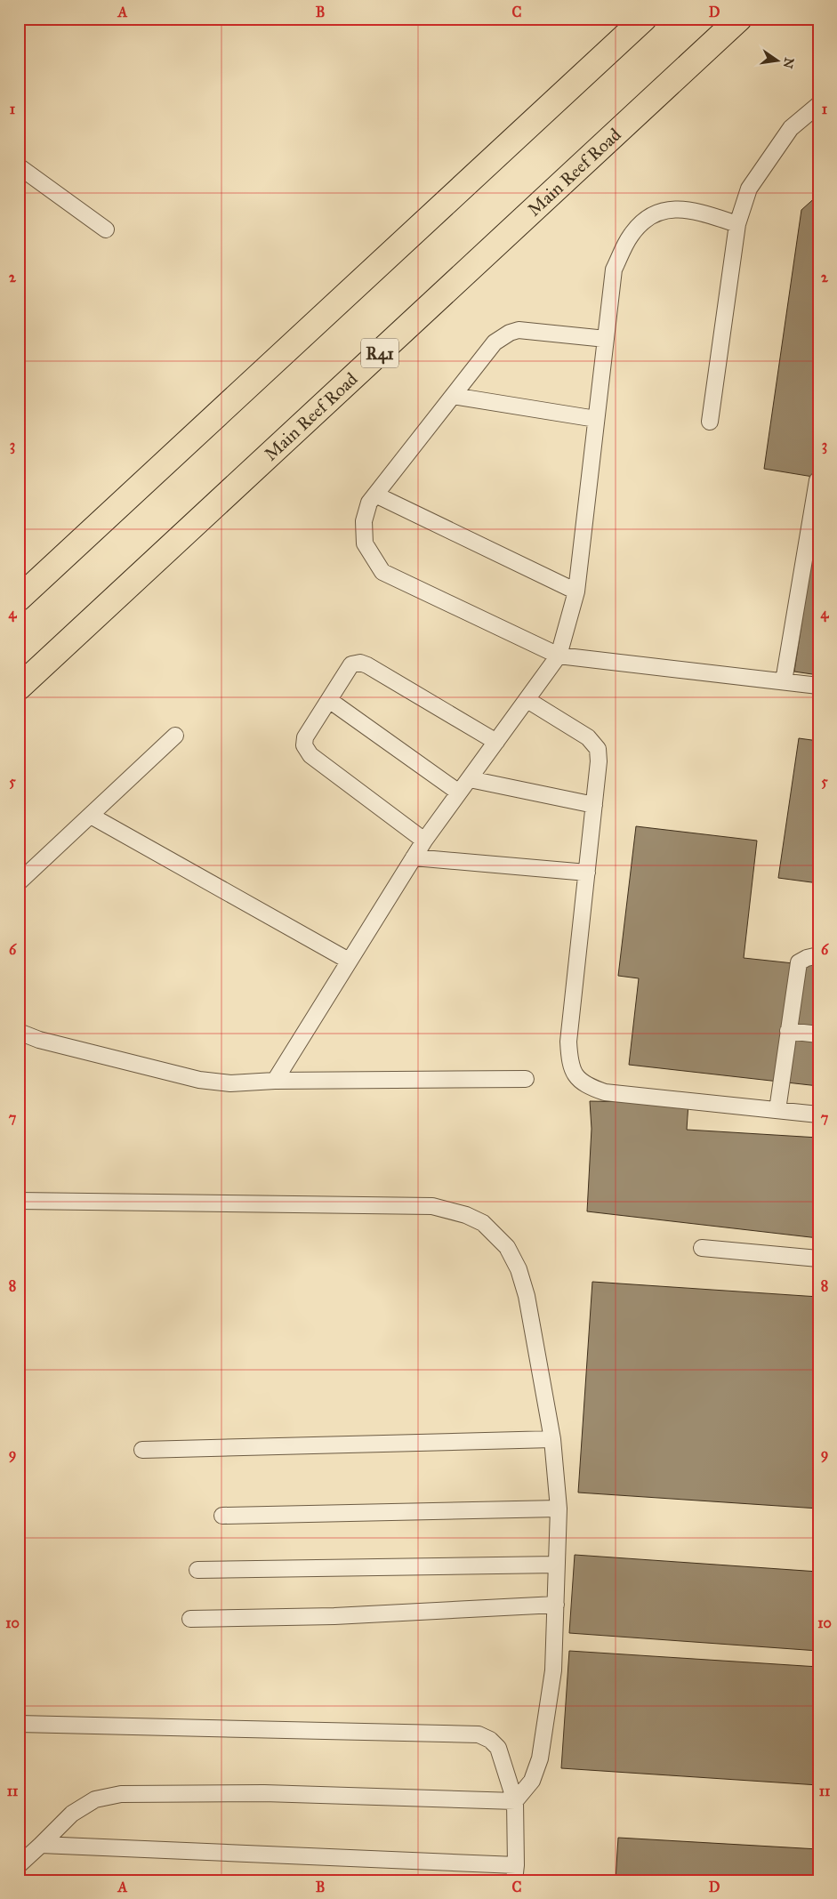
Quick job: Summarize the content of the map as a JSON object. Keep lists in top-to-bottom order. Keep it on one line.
{"streets":{"main road":["Main Reef Road","R41"]},"north":"right","grid":{"columns":["A","B","C","D"],"rows":["1","2","3","4","5","6","7","8","9","10","11"]}}
